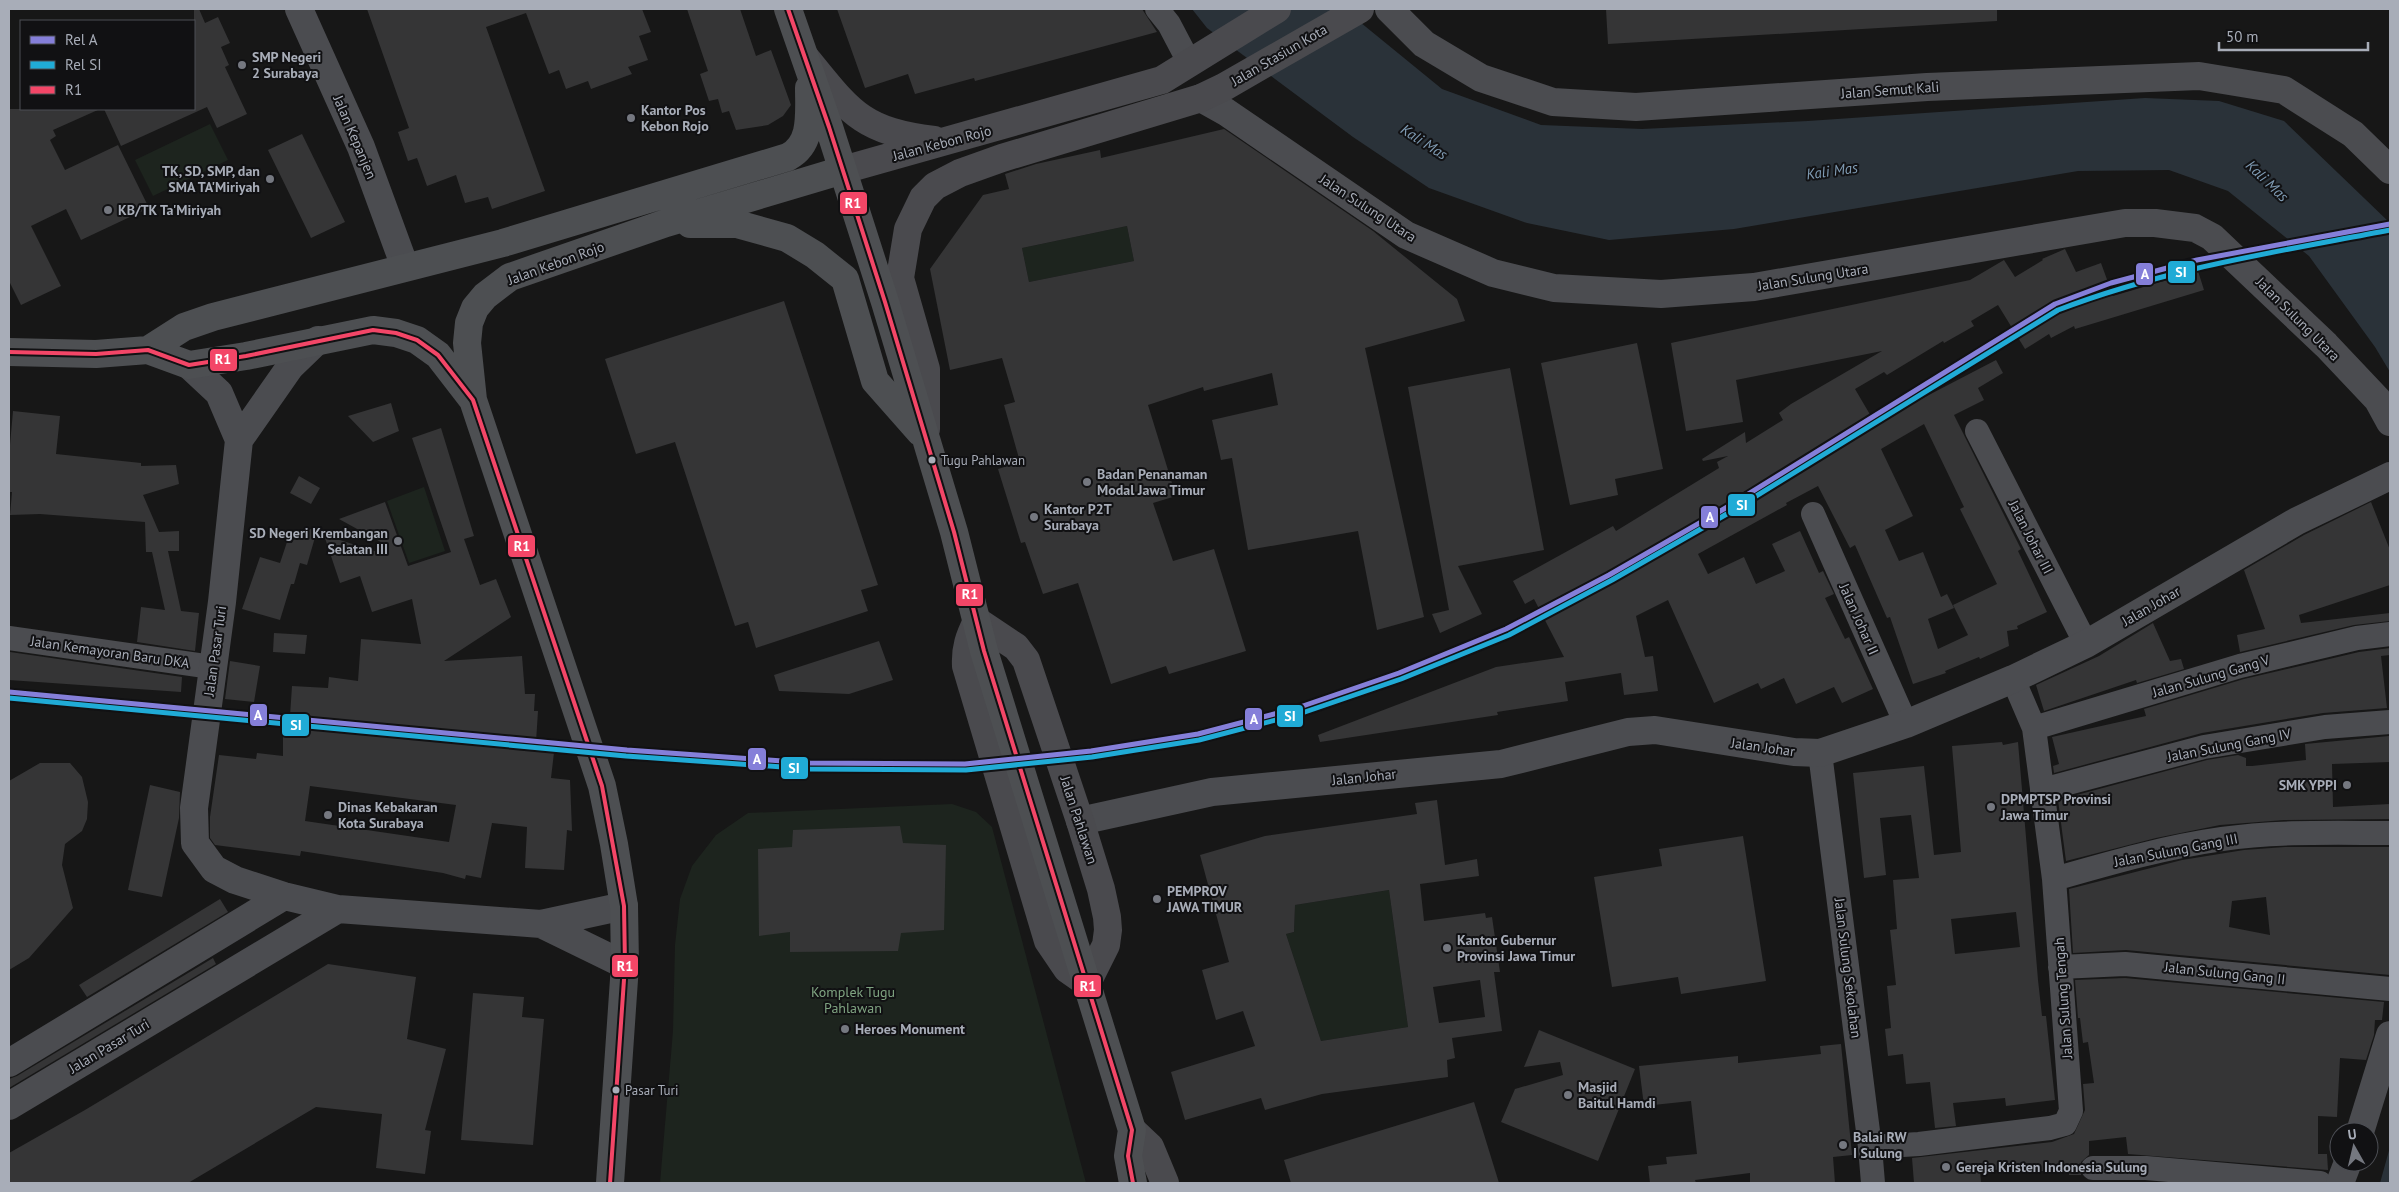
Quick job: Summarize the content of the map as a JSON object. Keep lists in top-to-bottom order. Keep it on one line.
{"streets":{"main road":["Jalan Stasiun Kota","Jalan Kebon Rojo","Jalan Pahlawan"],"street":["Jalan Semut Kali","Jalan Kepanjen","Jalan Sulung Utara","Jalan Johar III","Jalan Johar","Jalan Johar II","Jalan Pasar Turi","Jalan Kemayoran Baru DKA","Jalan Sulung Gang V","Jalan Sulung Gang IV","Jalan Sulung Gang III","Jalan Sulung Sekolahan","Jalan Sulung Gang II","Jalan Sulung Tengah"]},"crossings":[["Jalan Stasiun Kota","Jalan Sulung Utara"],["Jalan Johar III","Jalan Johar"],["Jalan Johar","Jalan Johar II"],["Jalan Johar","Jalan Pahlawan"],["Jalan Johar","Jalan Sulung Sekolahan"],["Jalan Johar","Jalan Sulung Tengah"],["Jalan Pasar Turi","Jalan Kemayoran Baru DKA"],["Jalan Sulung Gang V","Jalan Sulung Tengah"],["Jalan Sulung Gang IV","Jalan Sulung Tengah"],["Jalan Sulung Gang III","Jalan Sulung Tengah"],["Jalan Sulung Sekolahan","Jalan Sulung Tengah"],["Jalan Sulung Gang II","Jalan Sulung Tengah"]],"water":["Kali Mas"],"parks":["Komplek Tugu Pahlawan"],"places":["SMP Negeri 2 Surabaya","Kantor Pos Kebon Rojo","TK, SD, SMP, dan SMA TA'Miriyah","KB/TK Ta'Miriyah","Tugu Pahlawan","Badan Penanaman Modal Jawa Timur","Kantor P2T Surabaya","SD Negeri Krembangan Selatan III","SMK YPPI","DPMPTSP Provinsi Jawa Timur","Dinas Kebakaran Kota Surabaya","PEMPROV JAWA TIMUR","Kantor Gubernur Provinsi Jawa Timur","Heroes Monument","Pasar Turi","Masjid Baitul Hamdi","Balai RW I Sulung","Gereja Kristen Indonesia Sulung"],"lines":["transit line R1","rail line A","rail line SI"],"legend":["Rel A","Rel SI","R1"],"scale_bar":"50 m","north":"top"}
